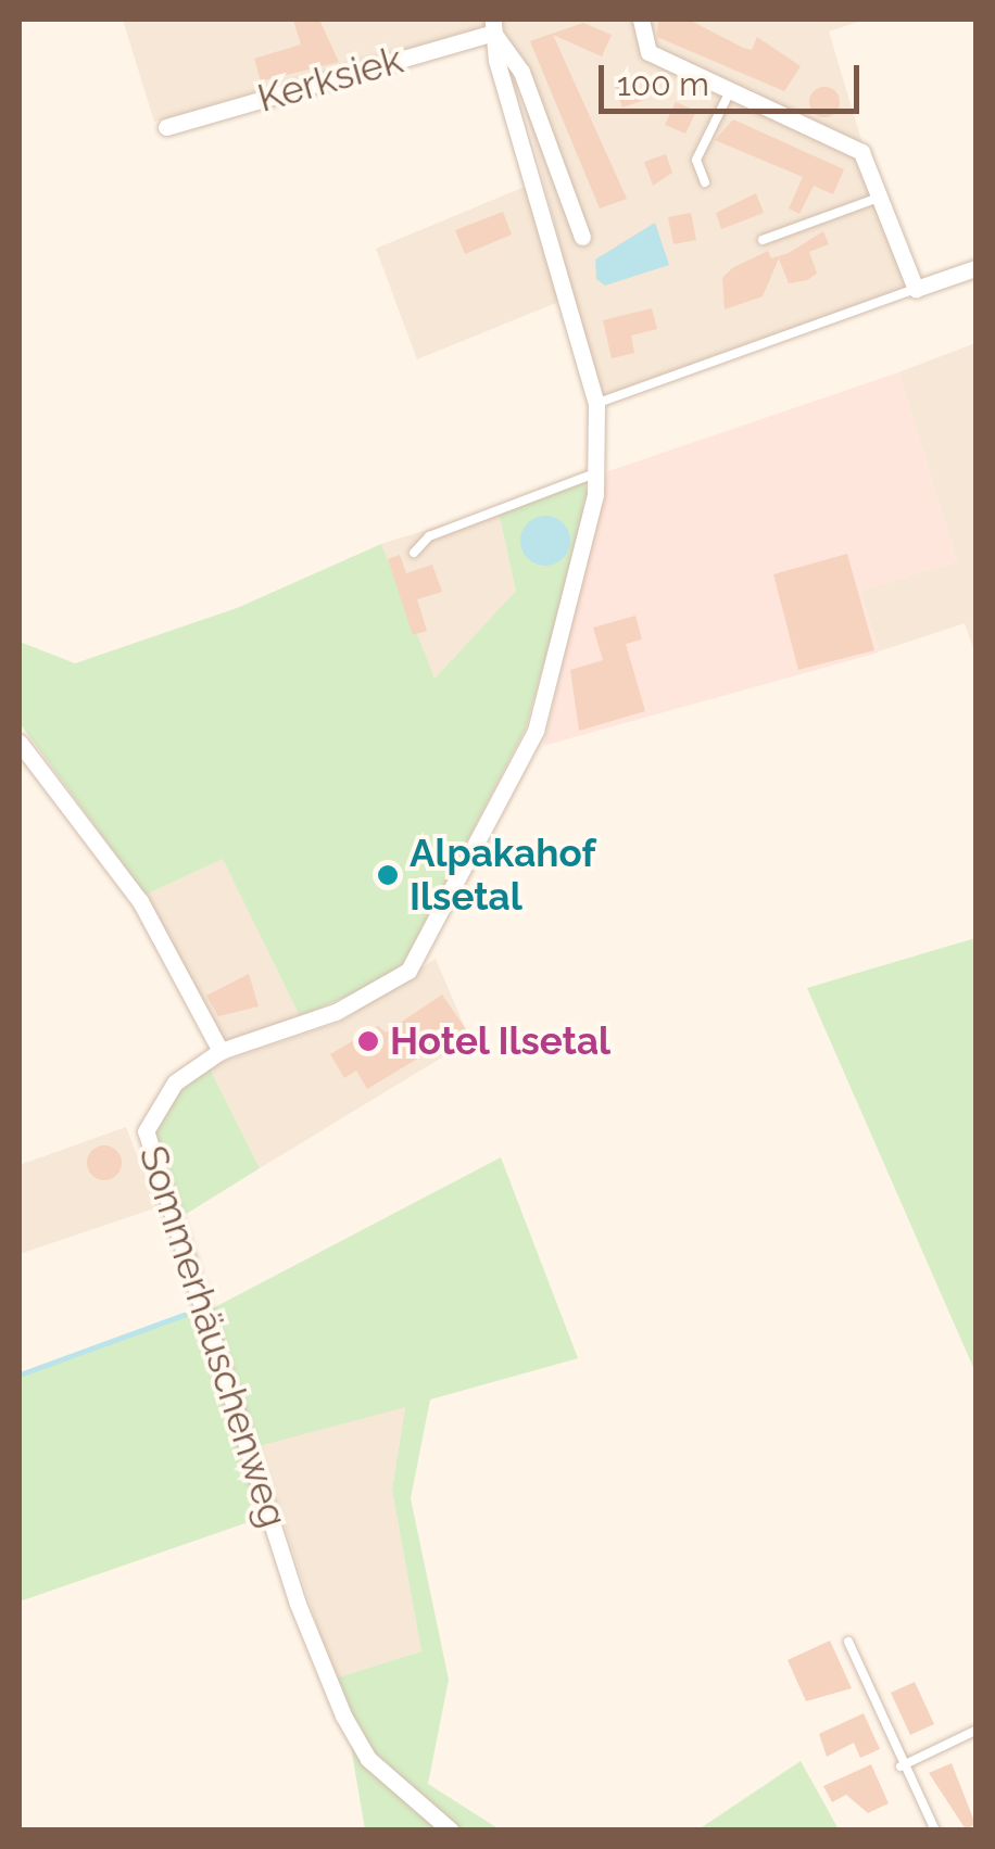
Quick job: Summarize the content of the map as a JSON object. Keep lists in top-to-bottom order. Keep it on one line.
{"streets":{"street":["Kerksiek","Sommerhäuschenweg"]},"crossings":[["Kerksiek","Sommerhäuschenweg"]],"places":["Alpakahof Ilsetal","Hotel Ilsetal"],"scale_bar":"100 m"}
